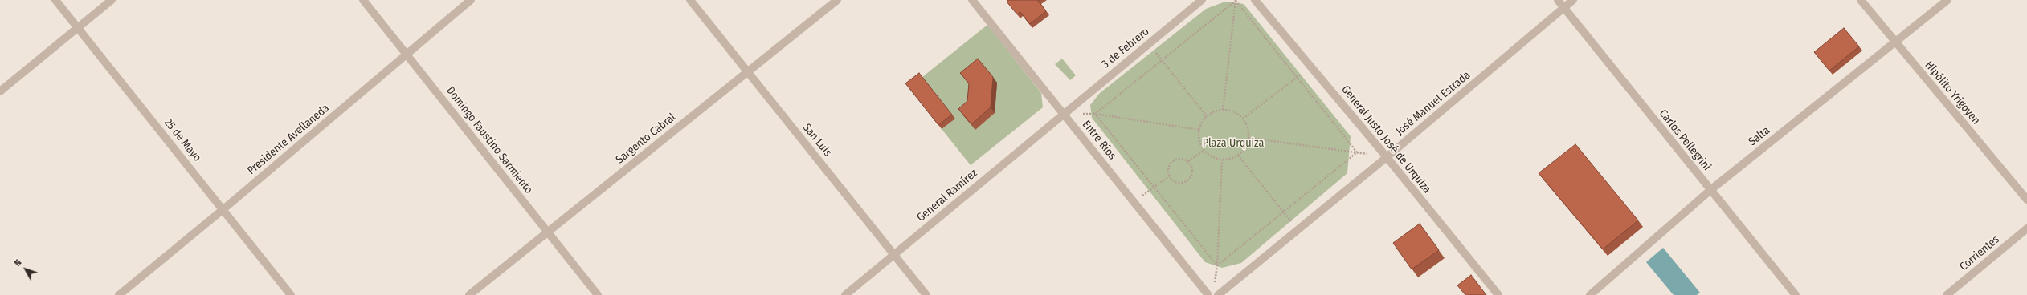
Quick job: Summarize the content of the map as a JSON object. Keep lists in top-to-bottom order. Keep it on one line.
{"streets":{"street":["3 de Febrero","Hipólito Yrigoyen","José Manuel Estrada","Salta","Sargento Cabral","Presidente Avellaneda","General Justo José de Urquiza","25 de Mayo","Domingo Faustino Sarmiento","San Luis","Entre Ríos","Carlos Pellegrini","General Ramírez","Corrientes"]},"crossings":[["3 de Febrero","Entre Ríos"],["3 de Febrero","General Ramírez"],["Hipólito Yrigoyen","Salta"],["José Manuel Estrada","General Justo José de Urquiza"],["José Manuel Estrada","Carlos Pellegrini"],["Salta","Carlos Pellegrini"],["Sargento Cabral","Domingo Faustino Sarmiento"],["Sargento Cabral","San Luis"],["Presidente Avellaneda","25 de Mayo"],["Presidente Avellaneda","Domingo Faustino Sarmiento"],["San Luis","General Ramírez"],["Entre Ríos","General Ramírez"]],"parks":["Plaza Urquiza"],"north":"top left"}
